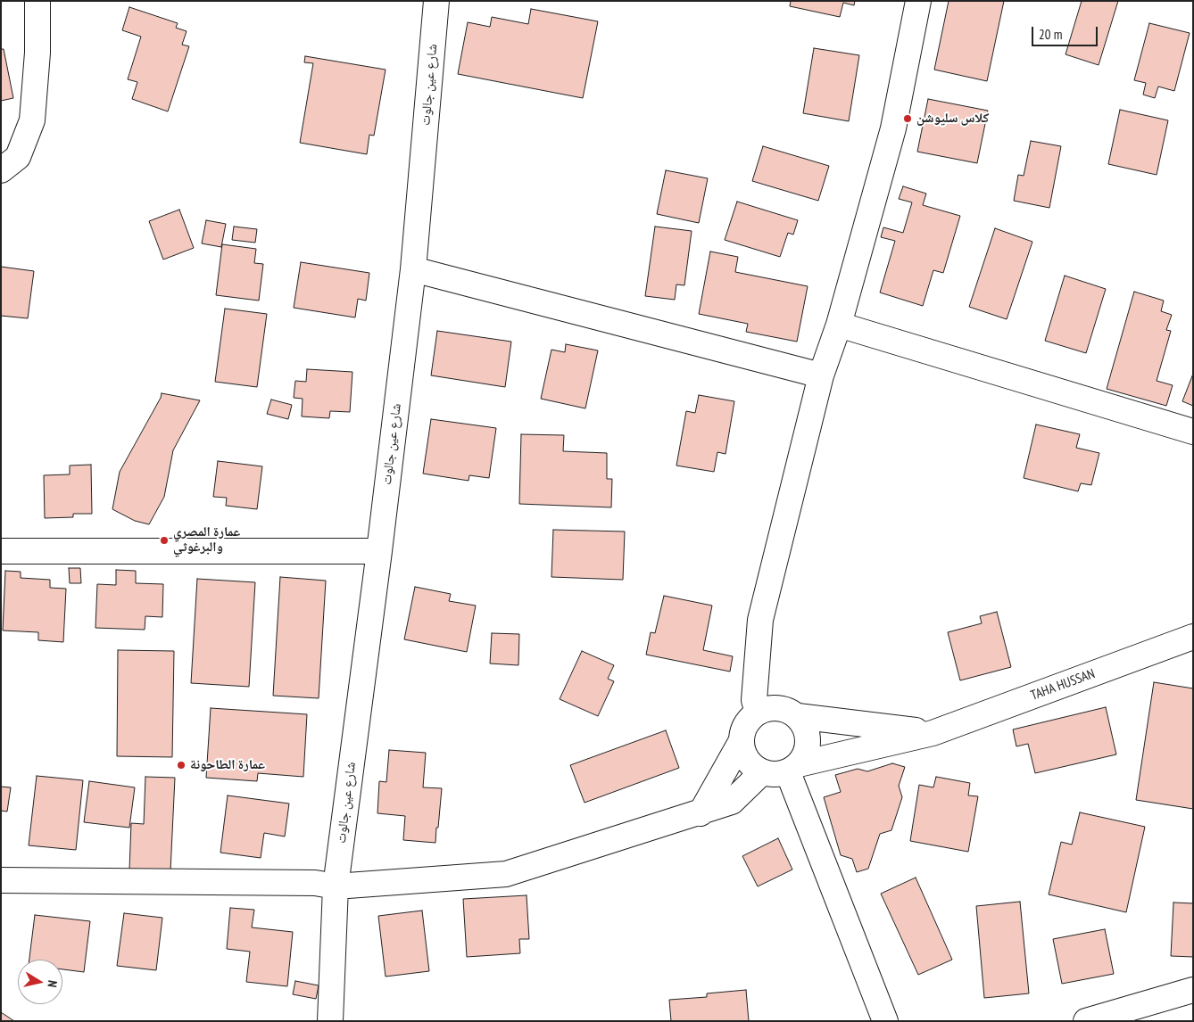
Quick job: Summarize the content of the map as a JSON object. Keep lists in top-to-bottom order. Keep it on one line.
{"streets":{"street":["شارع عين جالوت","TAHA HUSSAN"]},"places":["كلاس سليوشن","عمارة المصري والبرغوثي","عمارة الطاحونة"],"scale_bar":"20 m","north":"right"}
